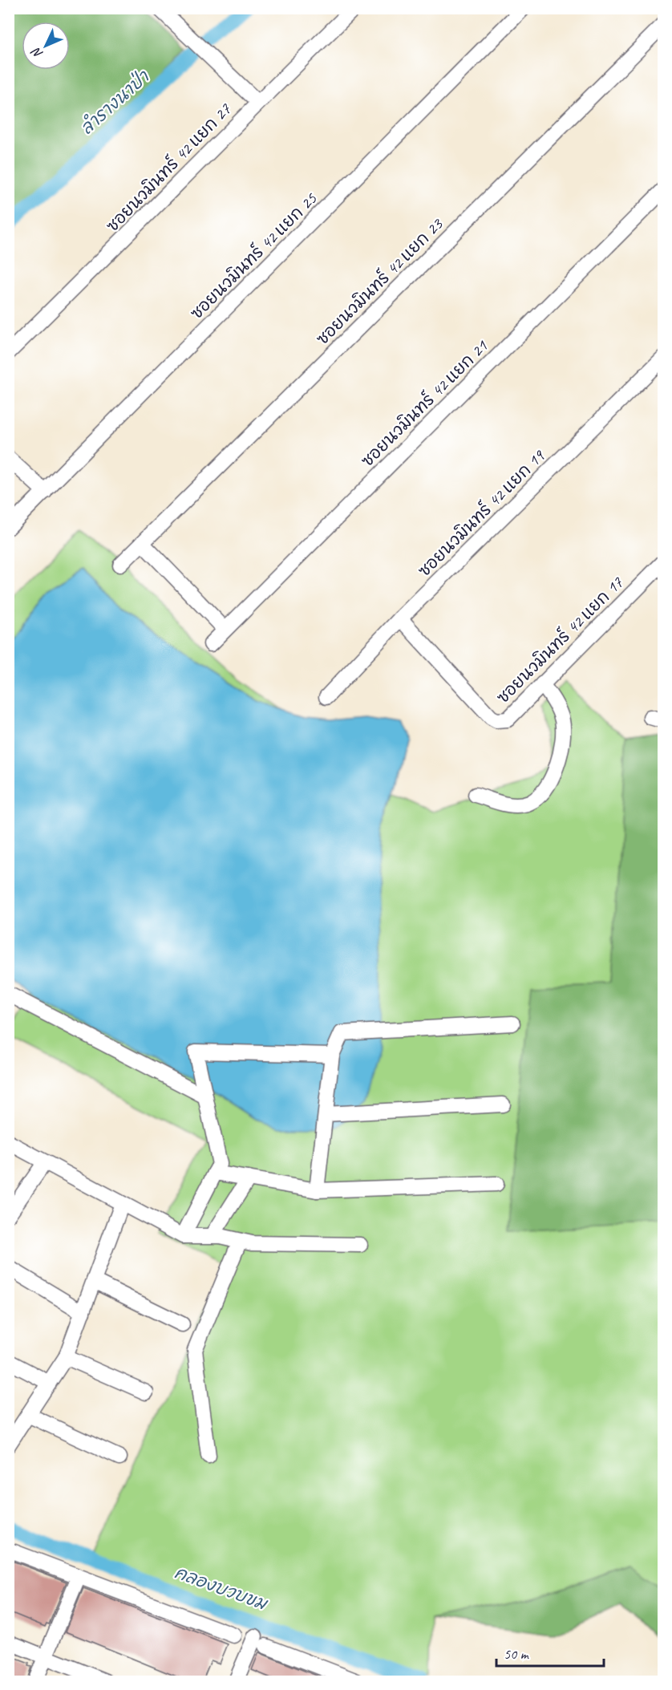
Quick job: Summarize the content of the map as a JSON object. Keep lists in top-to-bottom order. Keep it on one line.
{"streets":{"street":["ซอยนวมินทร์ 42 แยก 27","ซอยนวมินทร์ 42 แยก 25","ซอยนวมินทร์ 42 แยก 23","ซอยนวมินทร์ 42 แยก 21","ซอยนวมินทร์ 42 แยก 19","ซอยนวมินทร์ 42 แยก 17"]},"crossings":[["ซอยนวมินทร์ 42 แยก 19","ซอยนวมินทร์ 42 แยก 17"]],"water":["ลำรางนาป่า","คลองบวบขม"],"scale_bar":"50 m","north":"bottom left"}
